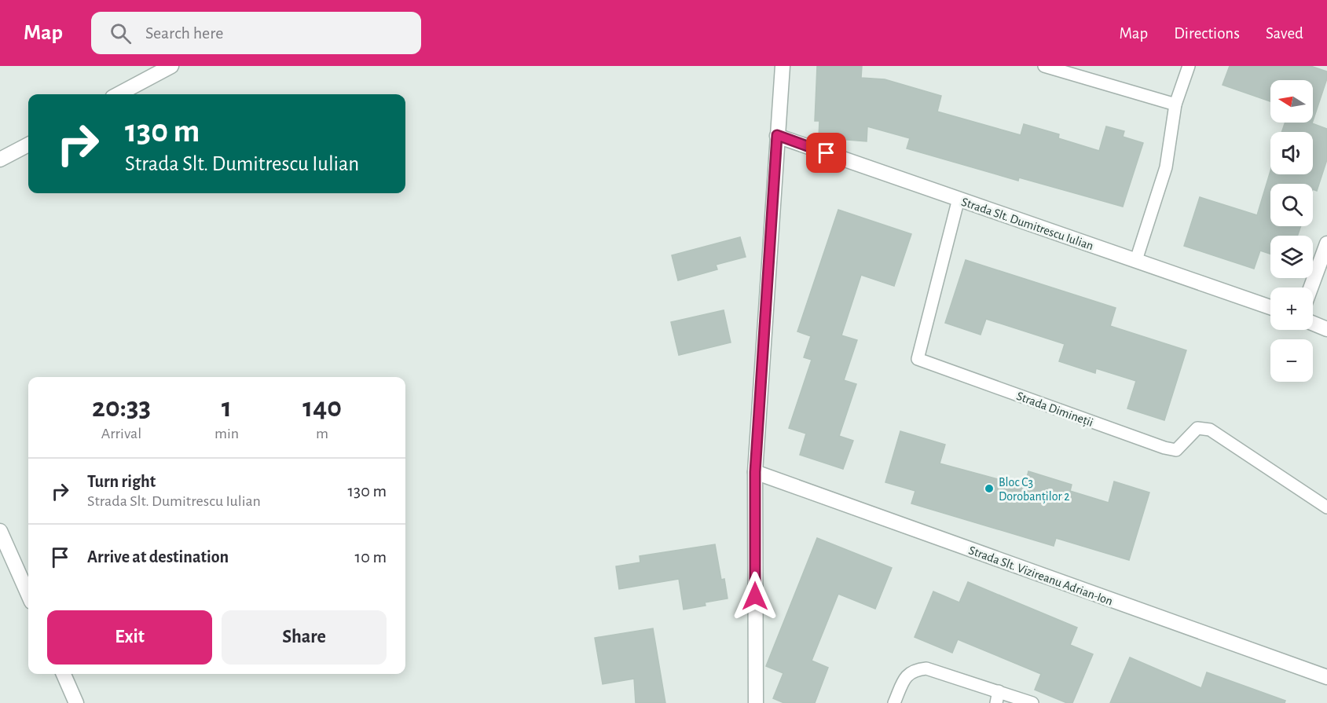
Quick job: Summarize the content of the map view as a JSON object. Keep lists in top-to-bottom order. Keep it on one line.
{"streets":{"street":["Strada Slt. Dumitrescu Iulian","Strada Slt. Vizireanu Adrian-Ion"],"lane":["Strada Dimineții"]},"crossings":[["Strada Slt. Dumitrescu Iulian","Strada Dimineții"]],"places":["Bloc C3 Dorobanților 2"],"north":"left","page":{"header":"Map","search":"Search here","nav":["Map","Directions","Saved"],"map_buttons":["+","−"],"turn":["130 m","Strada Slt. Dumitrescu Iulian"],"eta":["20:33","Arrival","1","min","140","m"],"list":[{"name":"Turn right","note":"Strada Slt. Dumitrescu Iulian","value":"130 m"},{"name":"Arrive at destination","value":"10 m"}],"buttons":["Exit","Share"]}}
